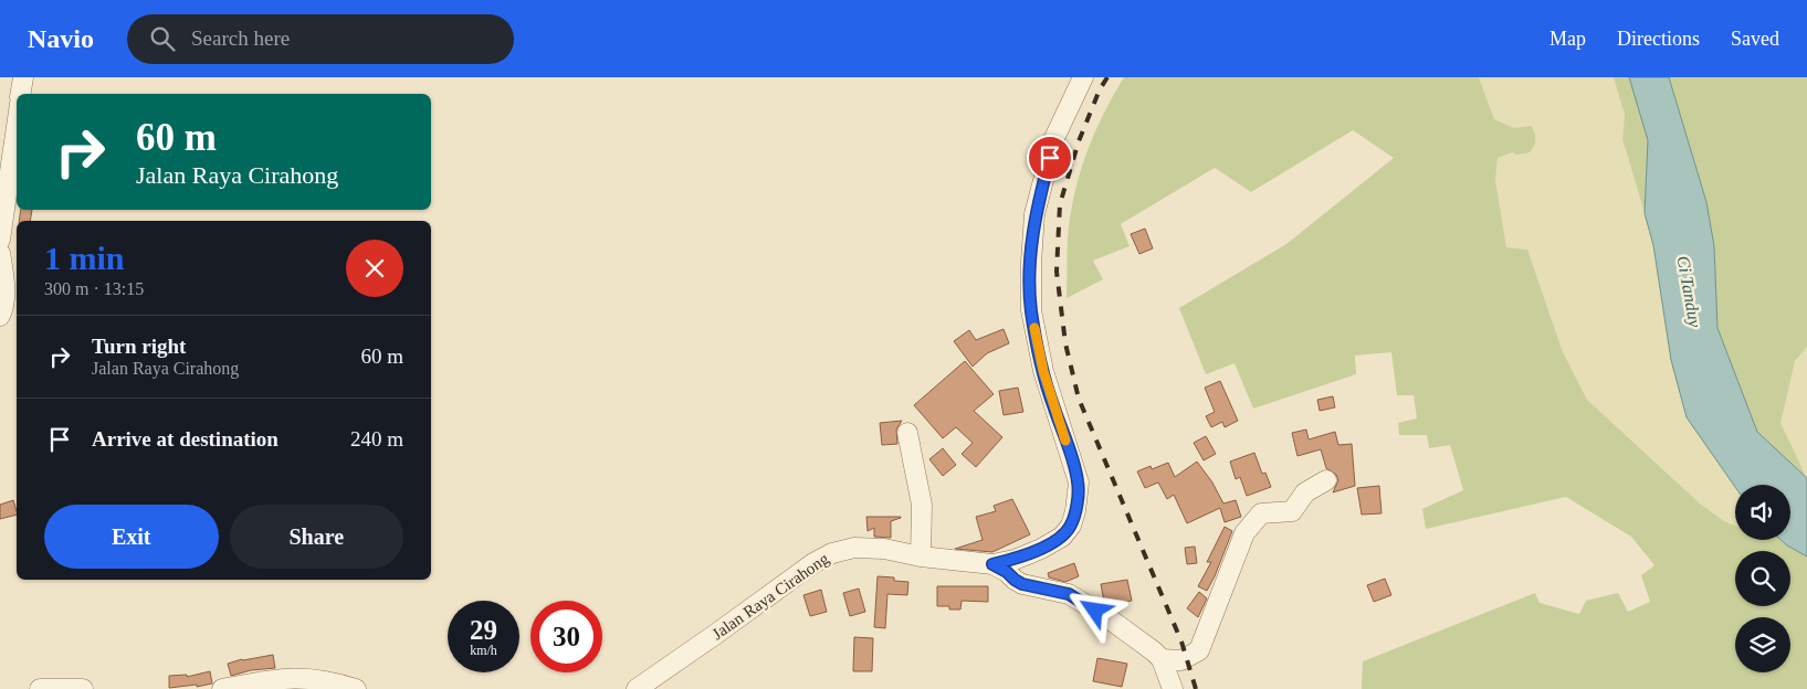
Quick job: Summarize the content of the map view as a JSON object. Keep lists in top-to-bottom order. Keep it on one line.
{"streets":{"street":["Jalan Raya Cirahong"]},"water":["Ci Tanduy"],"page":{"header":"Navio","search":"Search here","nav":["Map","Directions","Saved"],"turn":["60 m","Jalan Raya Cirahong"],"heading":["1 min","300 m · 13:15"],"list":[{"name":"Turn right","note":"Jalan Raya Cirahong","value":"60 m"},{"name":"Arrive at destination","value":"240 m"}],"buttons":["Exit","Share"],"speed":"29 km/h","limit":"30"}}
